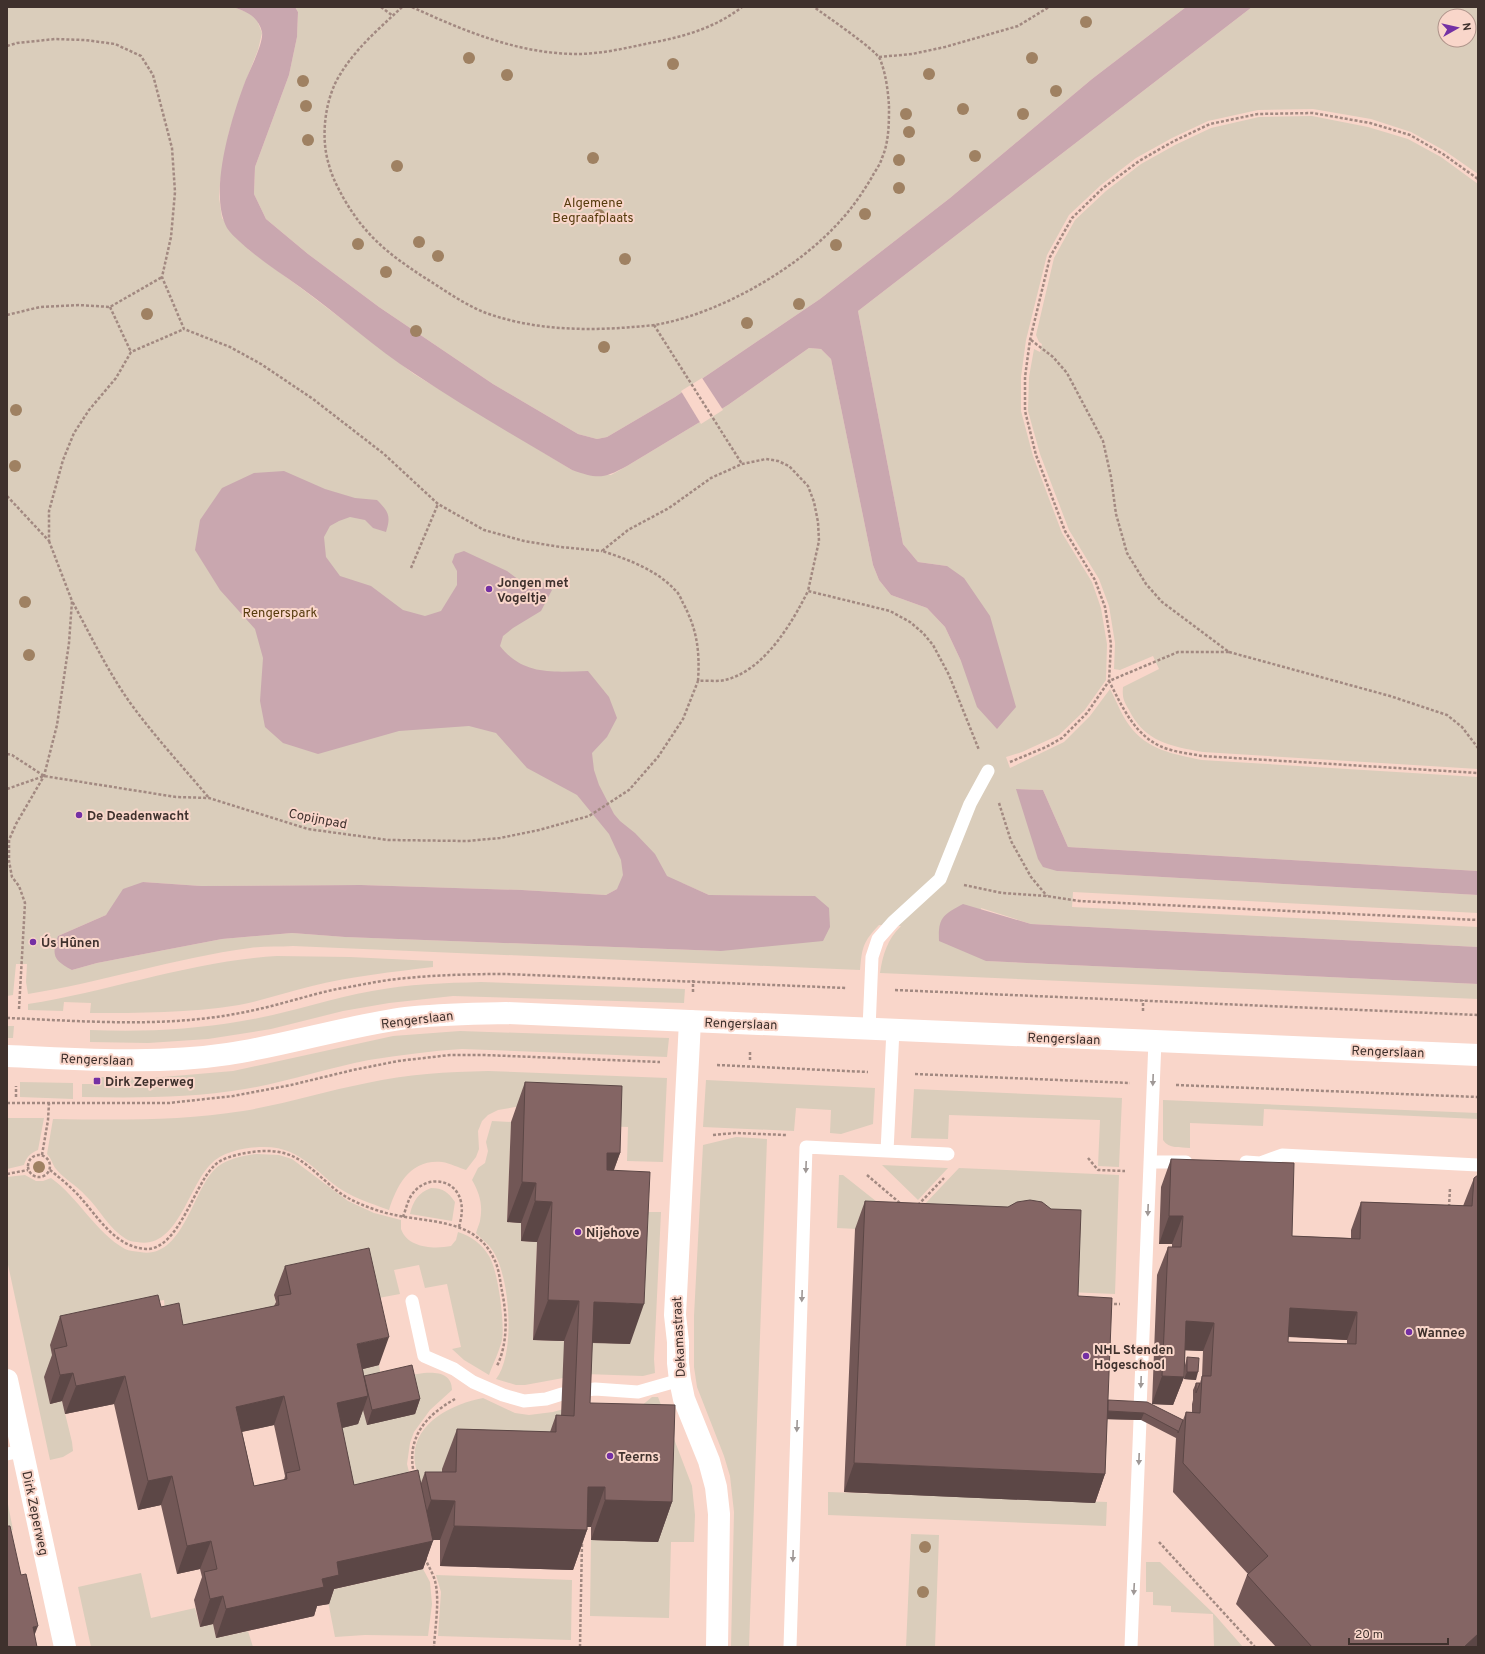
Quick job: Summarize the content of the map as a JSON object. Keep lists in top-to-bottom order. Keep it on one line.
{"streets":{"street":["Rengerslaan","Dekamastraat","Dirk Zeperweg"],"path":["Copijnpad"]},"crossings":[["Rengerslaan","Dekamastraat"]],"parks":["Algemene Begraafplaats","Rengerspark"],"places":{"other":["Jongen met Vogeltje","De Deadenwacht","Ús Hûnen","Nijehove","Wannee","NHL Stenden Hogeschool","Teerns"],"transit":["Dirk Zeperweg"]},"scale_bar":"20 m","north":"right"}
